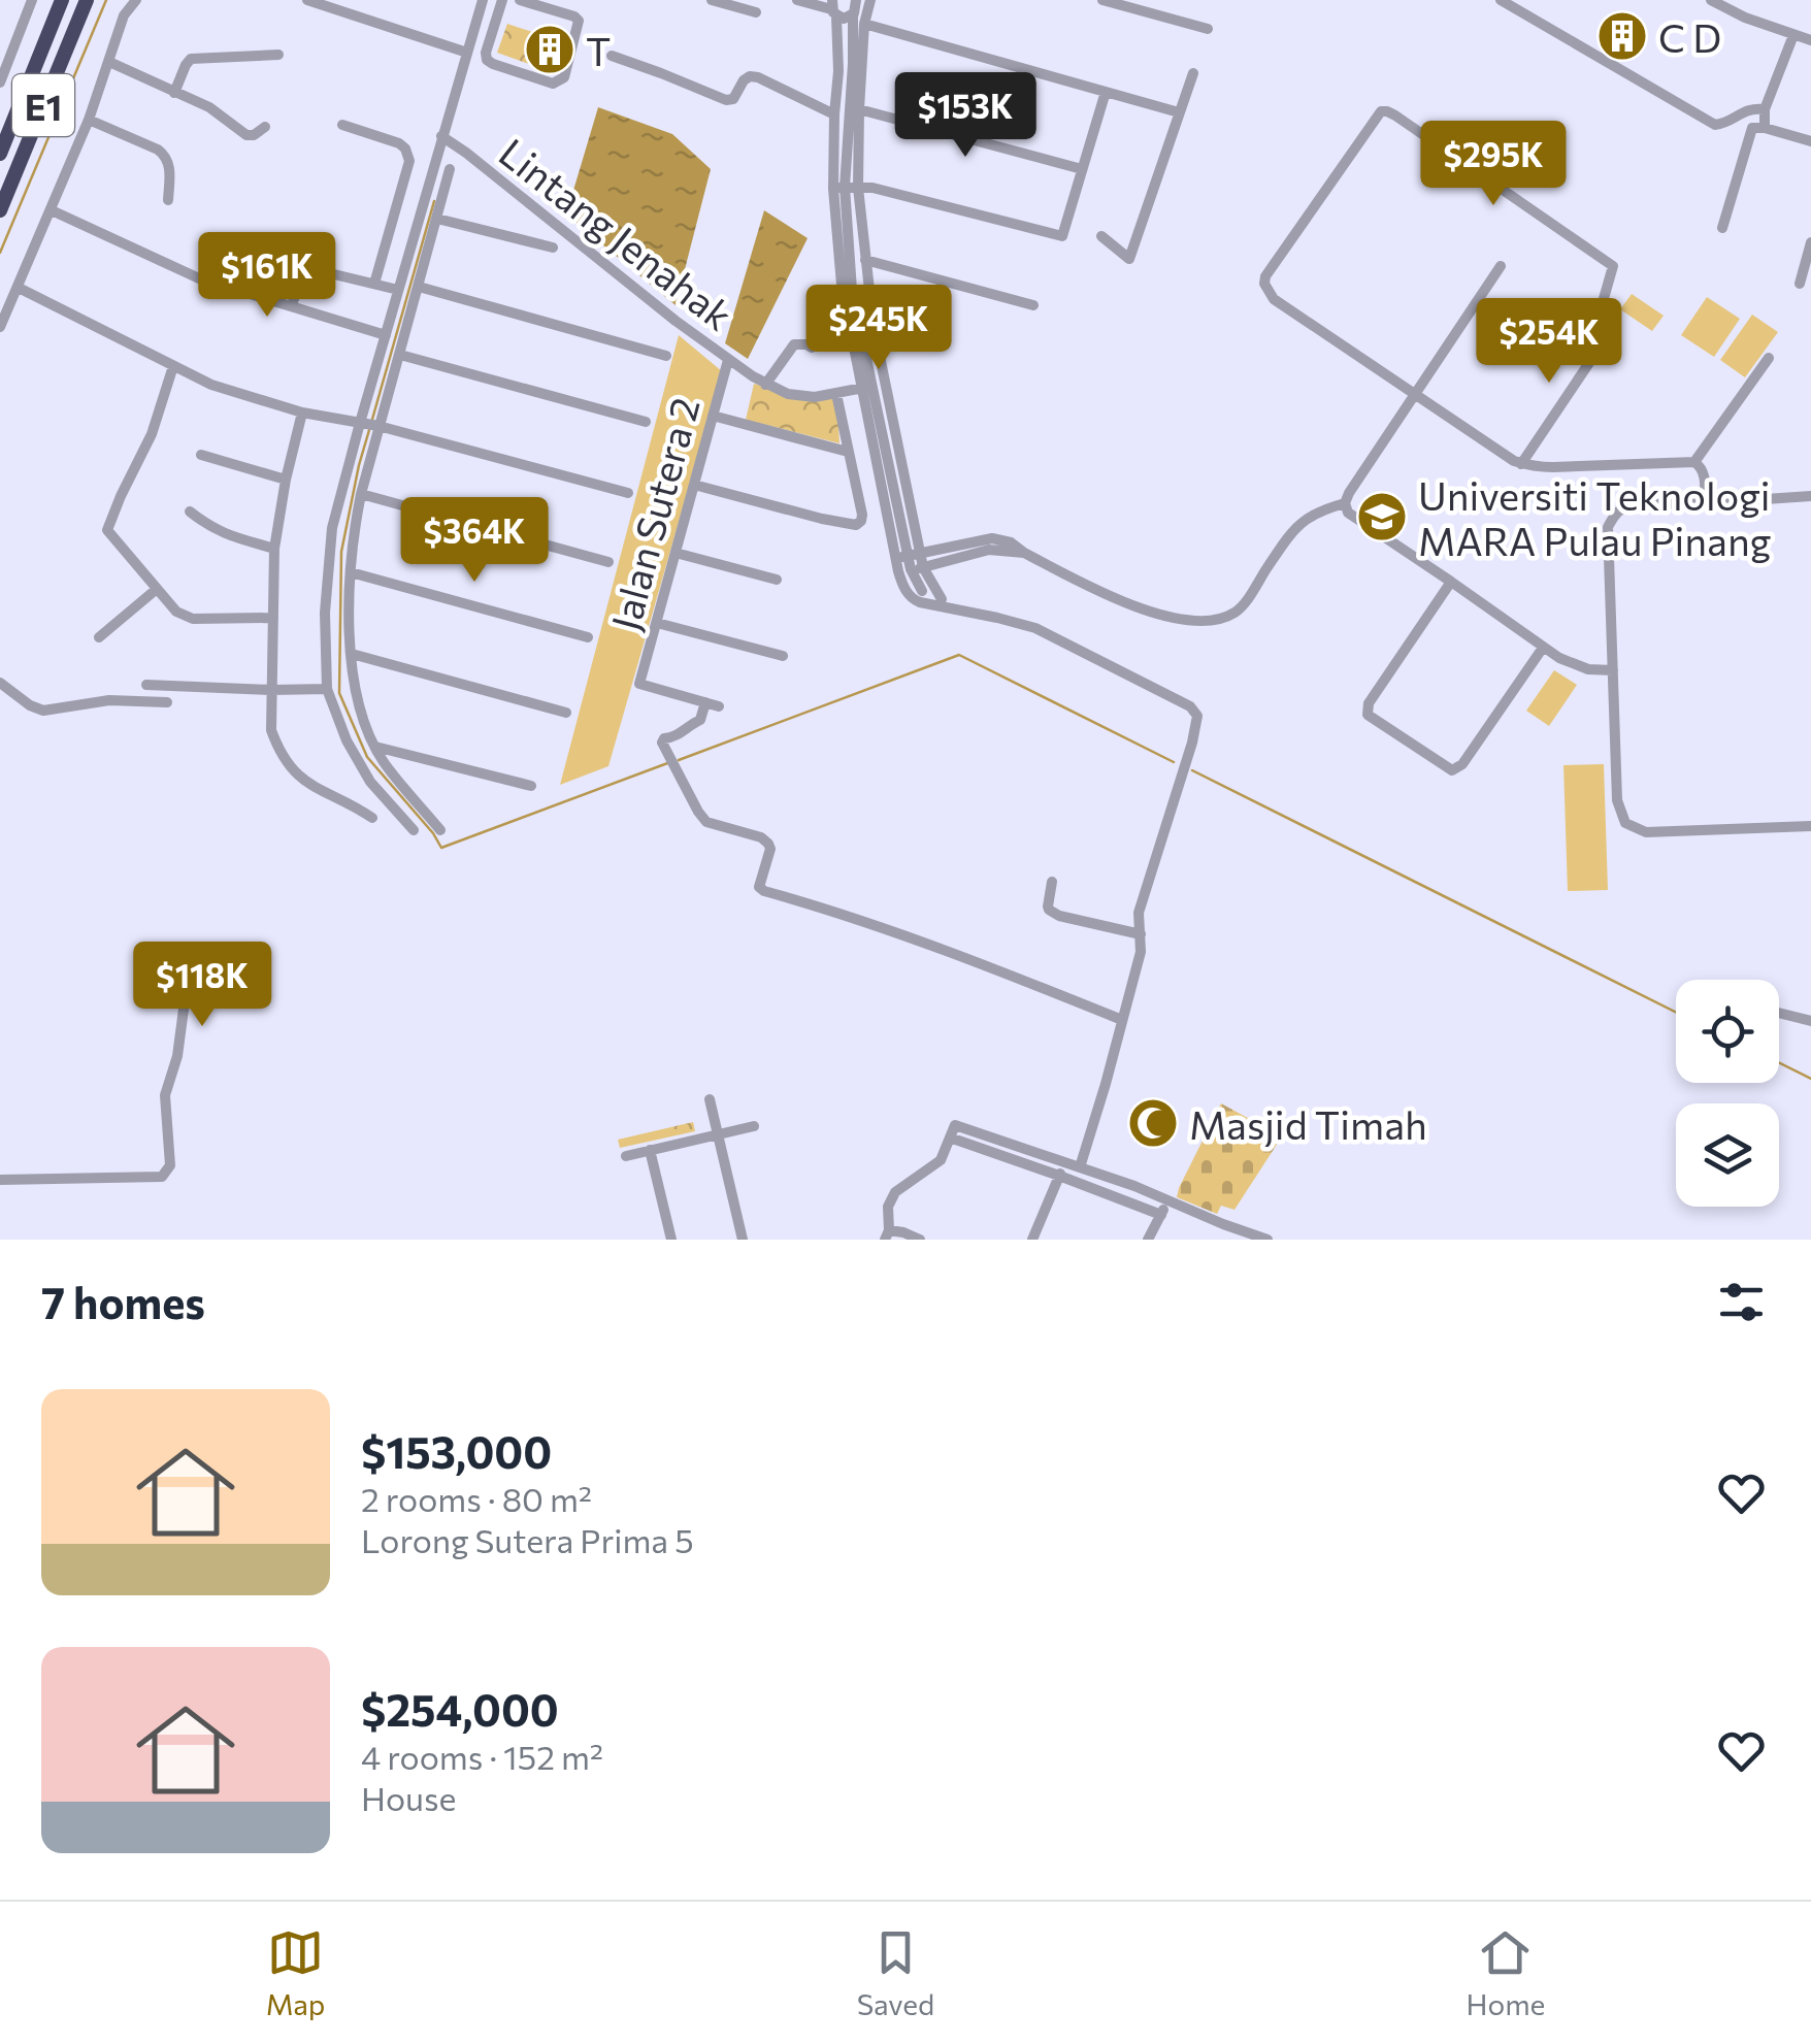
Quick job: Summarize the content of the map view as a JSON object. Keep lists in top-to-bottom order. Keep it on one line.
{"streets":{"highway":["E1"],"street":["Lintang Jenahak","Jalan Sutera 2"]},"crossings":[["Lintang Jenahak","Jalan Sutera 2"]],"places":{"building":["C D","T"],"school or university":["Universiti Teknologi MARA Pulau Pinang"],"mosque":["Masjid Timah"]},"page":{"price":["$153K","$295K","$161K","$245K","$254K","$364K","$118K"],"heading":"7 homes","list":[{"name":"$153,000","note":"2 rooms · 80 m² · Lorong Sutera Prima 5"},{"name":"$254,000","note":"4 rooms · 152 m² · House"}],"tabs":["Map","Saved","Home"]}}
